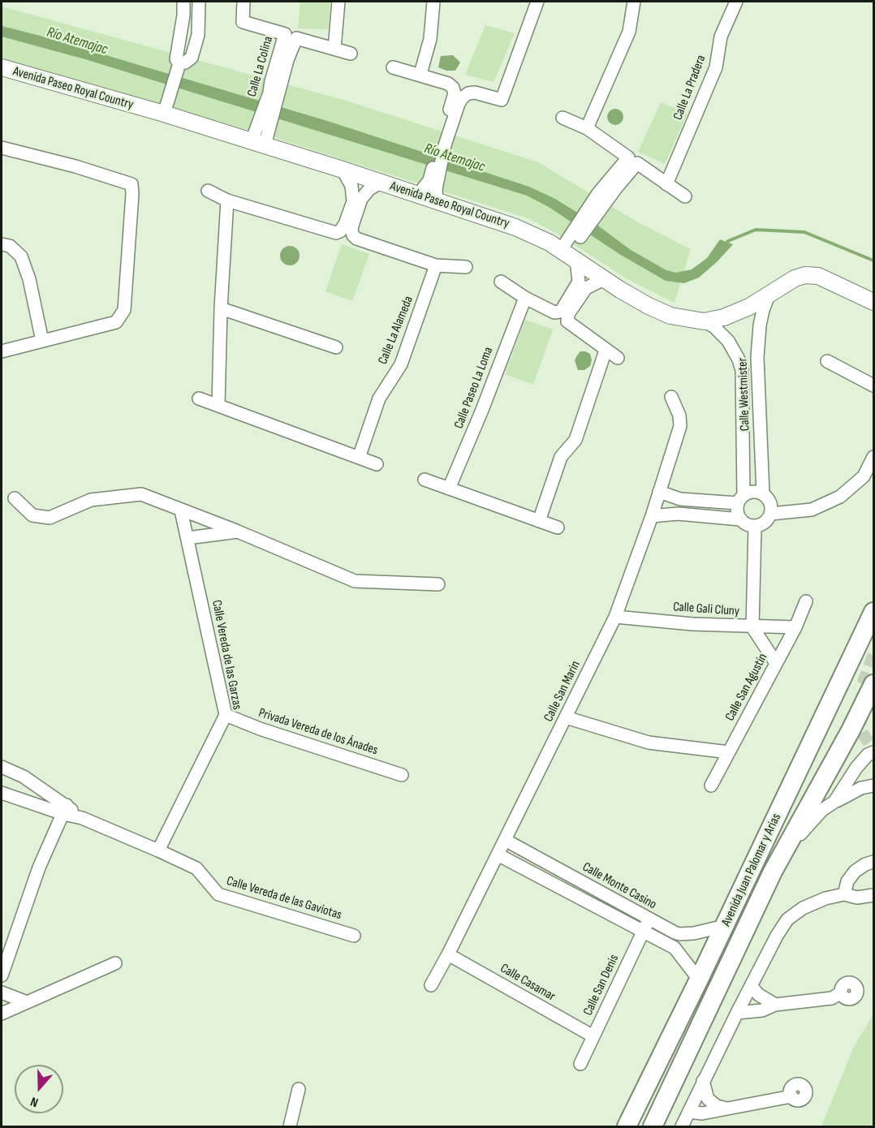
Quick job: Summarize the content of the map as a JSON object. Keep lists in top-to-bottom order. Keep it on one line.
{"streets":{"main road":["Avenida Juan Palomar y Arias"],"street":["Calle La Colina","Calle La Pradera","Avenida Paseo Royal Country","Calle La Alameda","Calle Paseo La Loma","Calle Westmister","Calle Gali Cluny","Calle Vereda de las Garzas","Calle San Agustín","Calle San Marin","Privada Vereda de los Ánades","Calle Monte Casino","Calle Vereda de las Gaviotas","Calle Casamar","Calle San Denis"]},"crossings":[["Calle La Colina","Avenida Paseo Royal Country"],["Avenida Paseo Royal Country","Calle Westmister"],["Calle Gali Cluny","Calle San Agustín"],["Calle Gali Cluny","Calle San Marin"],["Calle Vereda de las Garzas","Privada Vereda de los Ánades"],["Calle Vereda de las Garzas","Calle Vereda de las Gaviotas"],["Calle San Marin","Calle Monte Casino"],["Calle San Marin","Calle Casamar"],["Avenida Juan Palomar y Arias","Calle Monte Casino"],["Calle Monte Casino","Calle San Denis"],["Calle Casamar","Calle San Denis"]],"water":["Río Atemajac"],"north":"bottom"}
